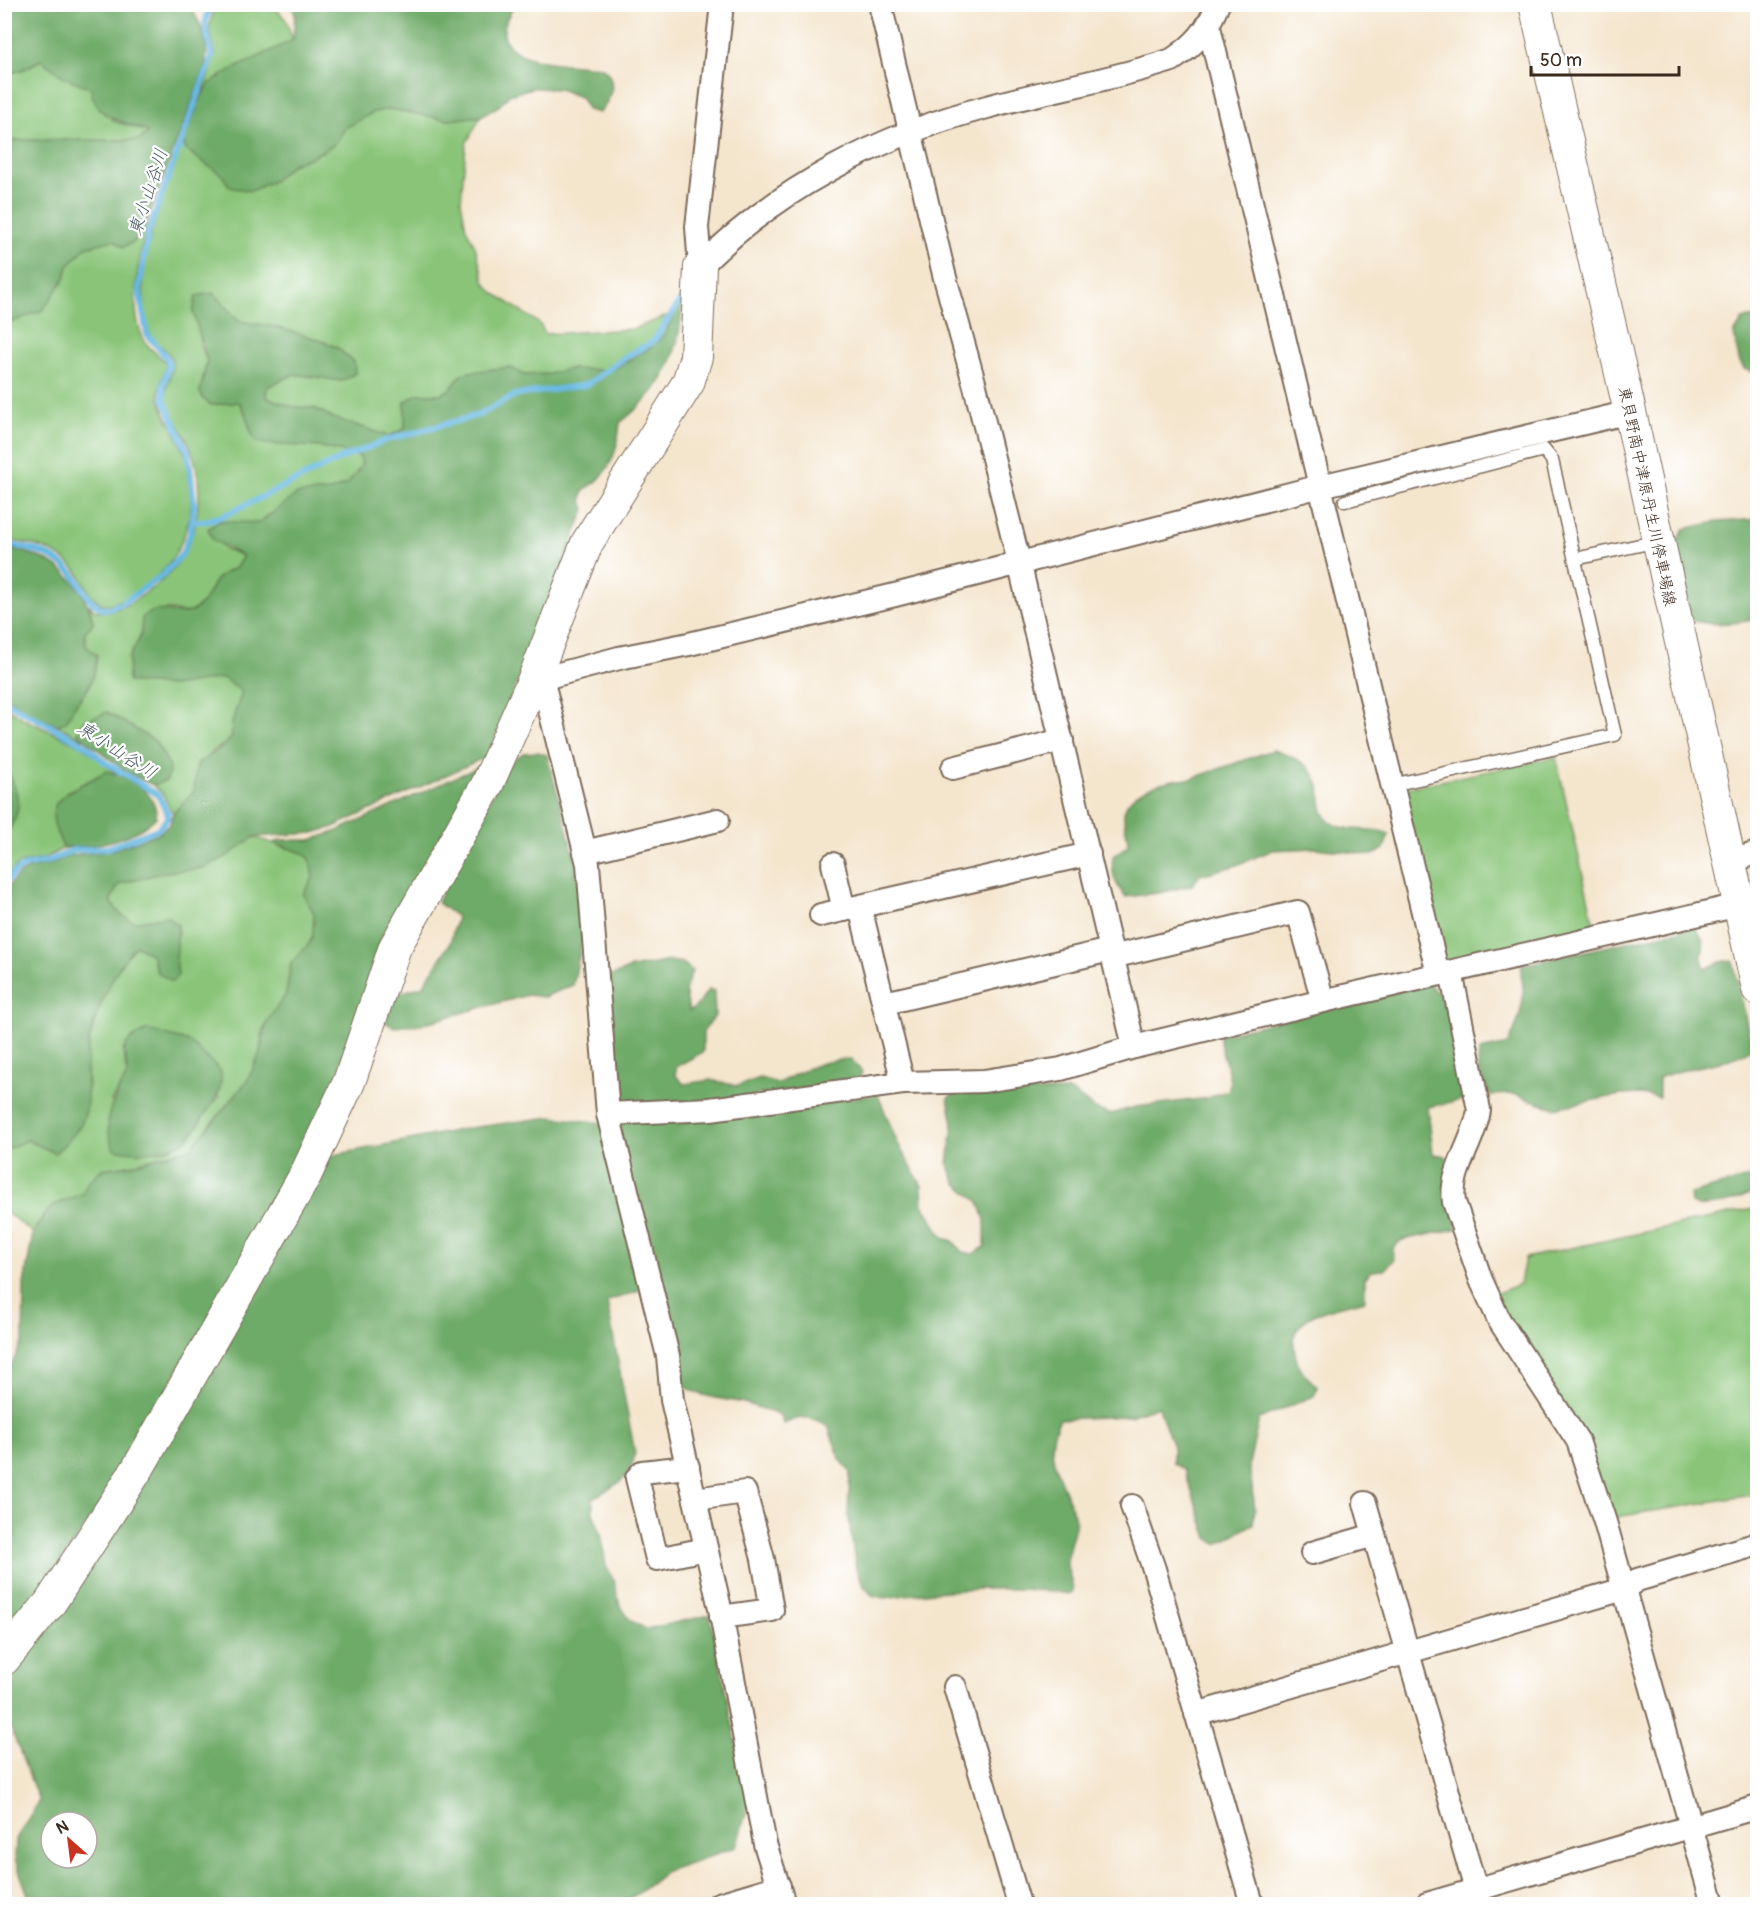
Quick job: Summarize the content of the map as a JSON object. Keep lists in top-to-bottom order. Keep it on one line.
{"streets":{"street":["東貝野南中津原丹生川停車場線"]},"water":["東小山谷川"],"scale_bar":"50 m","north":"top left"}
